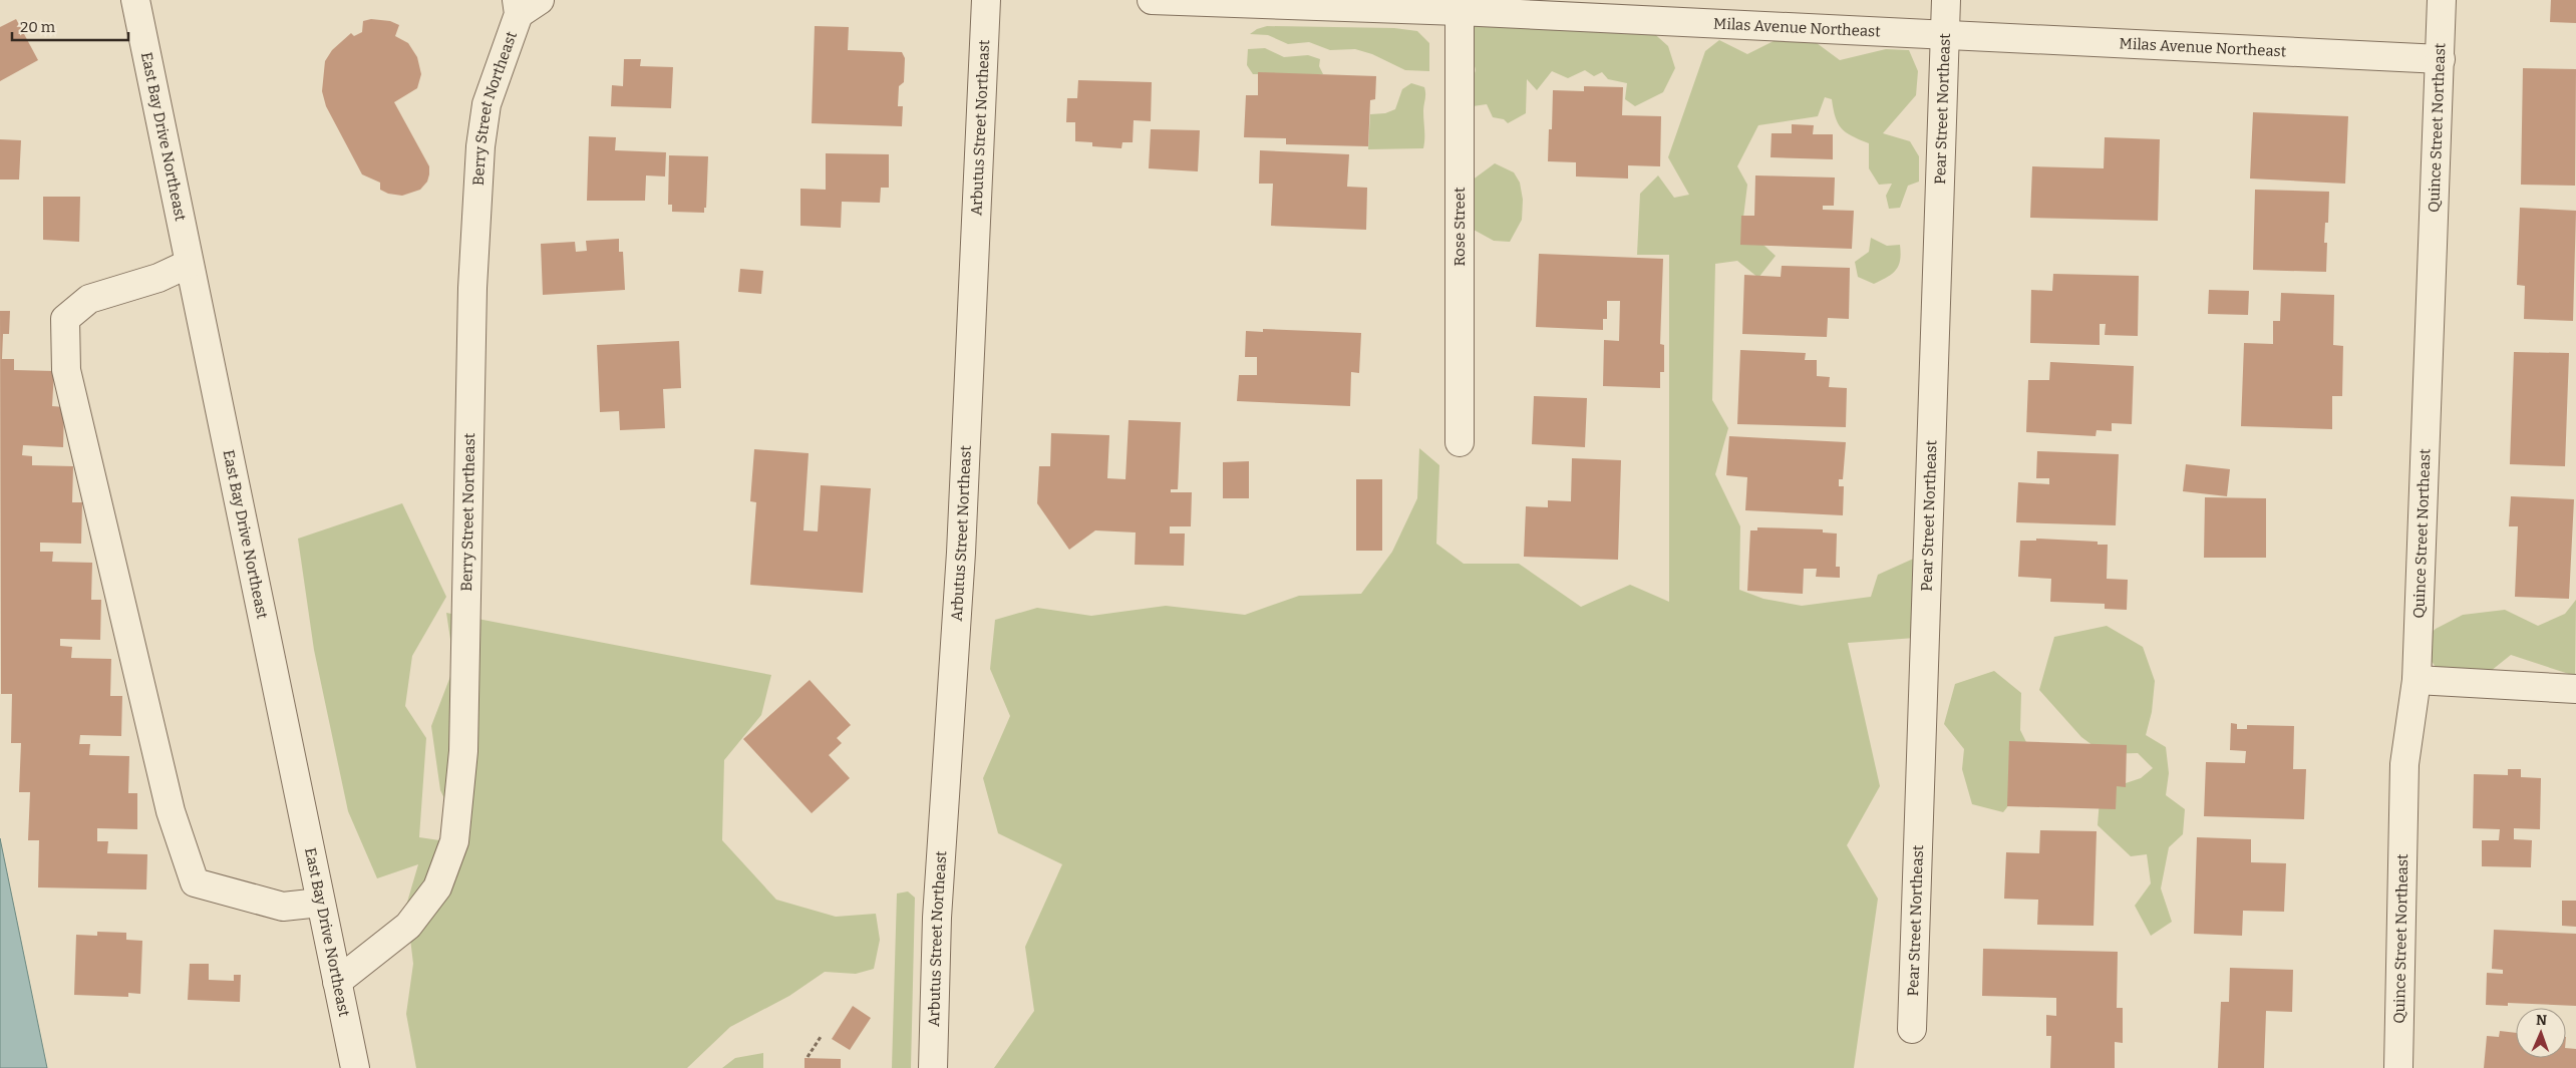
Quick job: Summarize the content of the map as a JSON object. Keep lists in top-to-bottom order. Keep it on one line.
{"streets":{"street":["Milas Avenue Northeast","Berry Street Northeast","Pear Street Northeast","Arbutus Street Northeast","Quince Street Northeast","East Bay Drive Northeast","Rose Street"]},"crossings":[["Milas Avenue Northeast","Pear Street Northeast"],["Milas Avenue Northeast","Quince Street Northeast"],["Milas Avenue Northeast","Rose Street"],["Berry Street Northeast","East Bay Drive Northeast"]],"scale_bar":"20 m","north":"top"}
